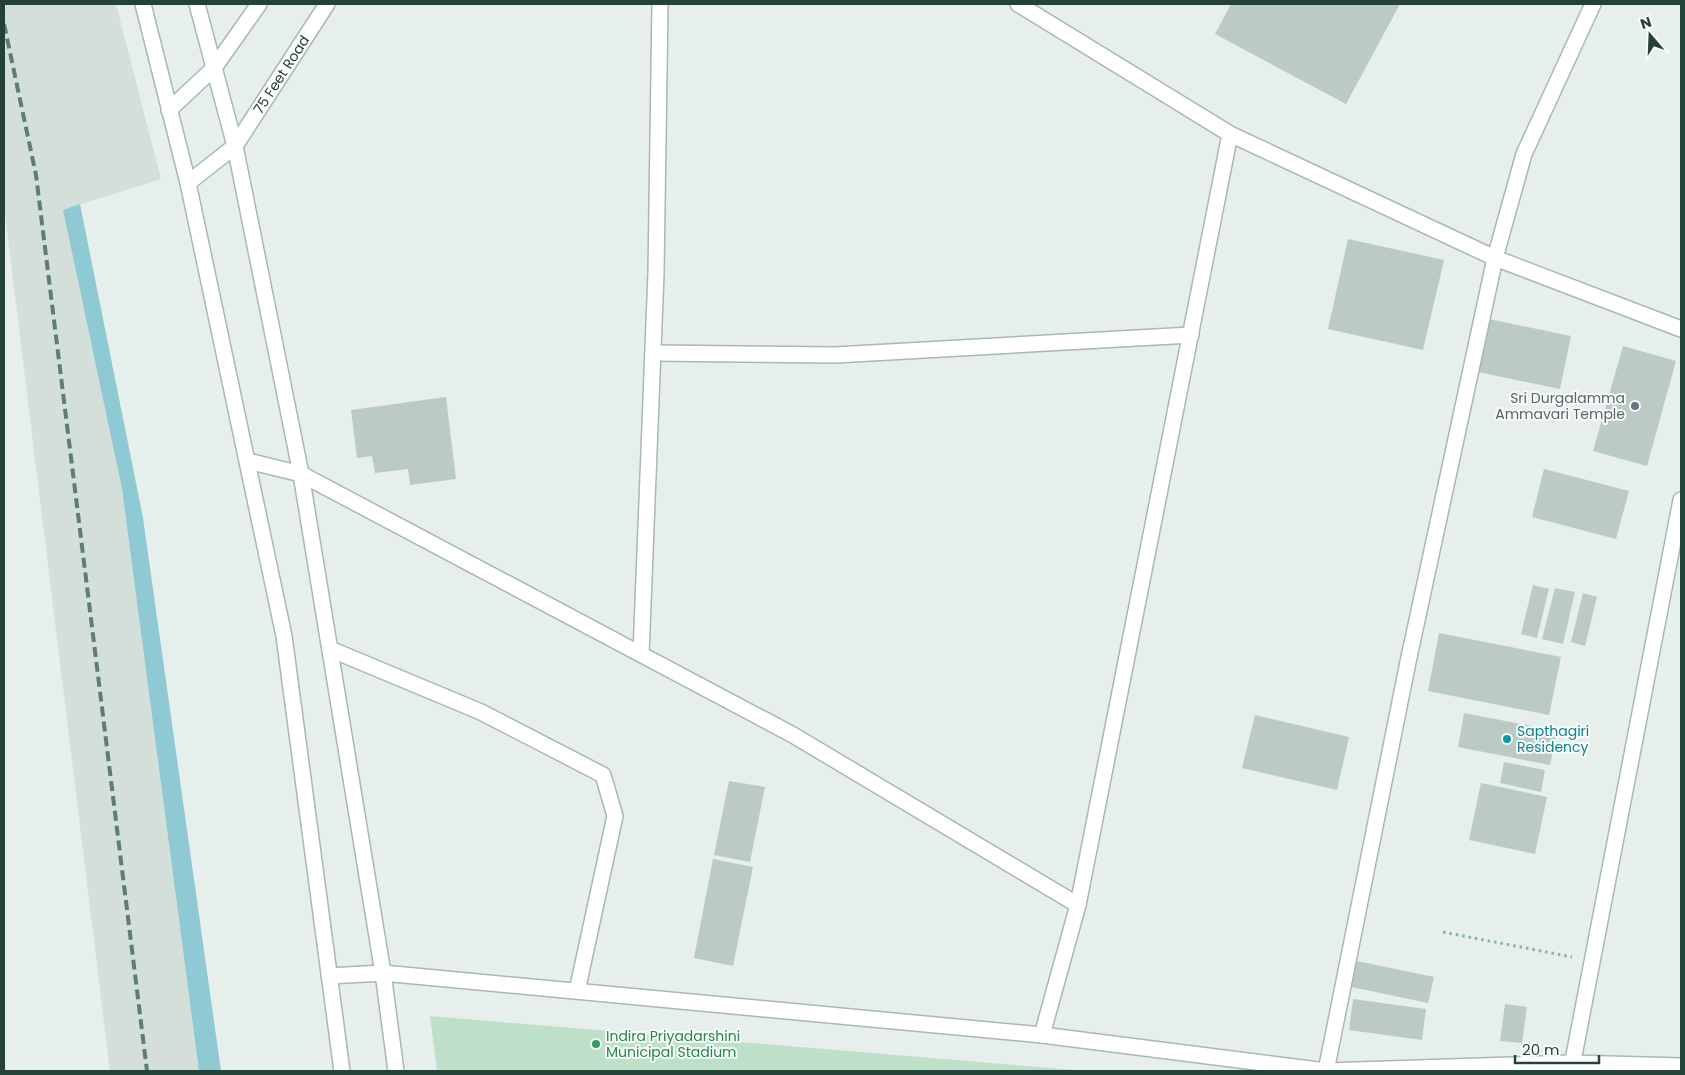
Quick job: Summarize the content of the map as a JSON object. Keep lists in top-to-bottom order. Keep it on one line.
{"streets":{"street":["75 Feet Road"]},"places":["Sri Durgalamma Ammavari Temple","Sapthagiri Residency","Indira Priyadarshini Municipal Stadium"],"scale_bar":"20 m","north":"top"}
